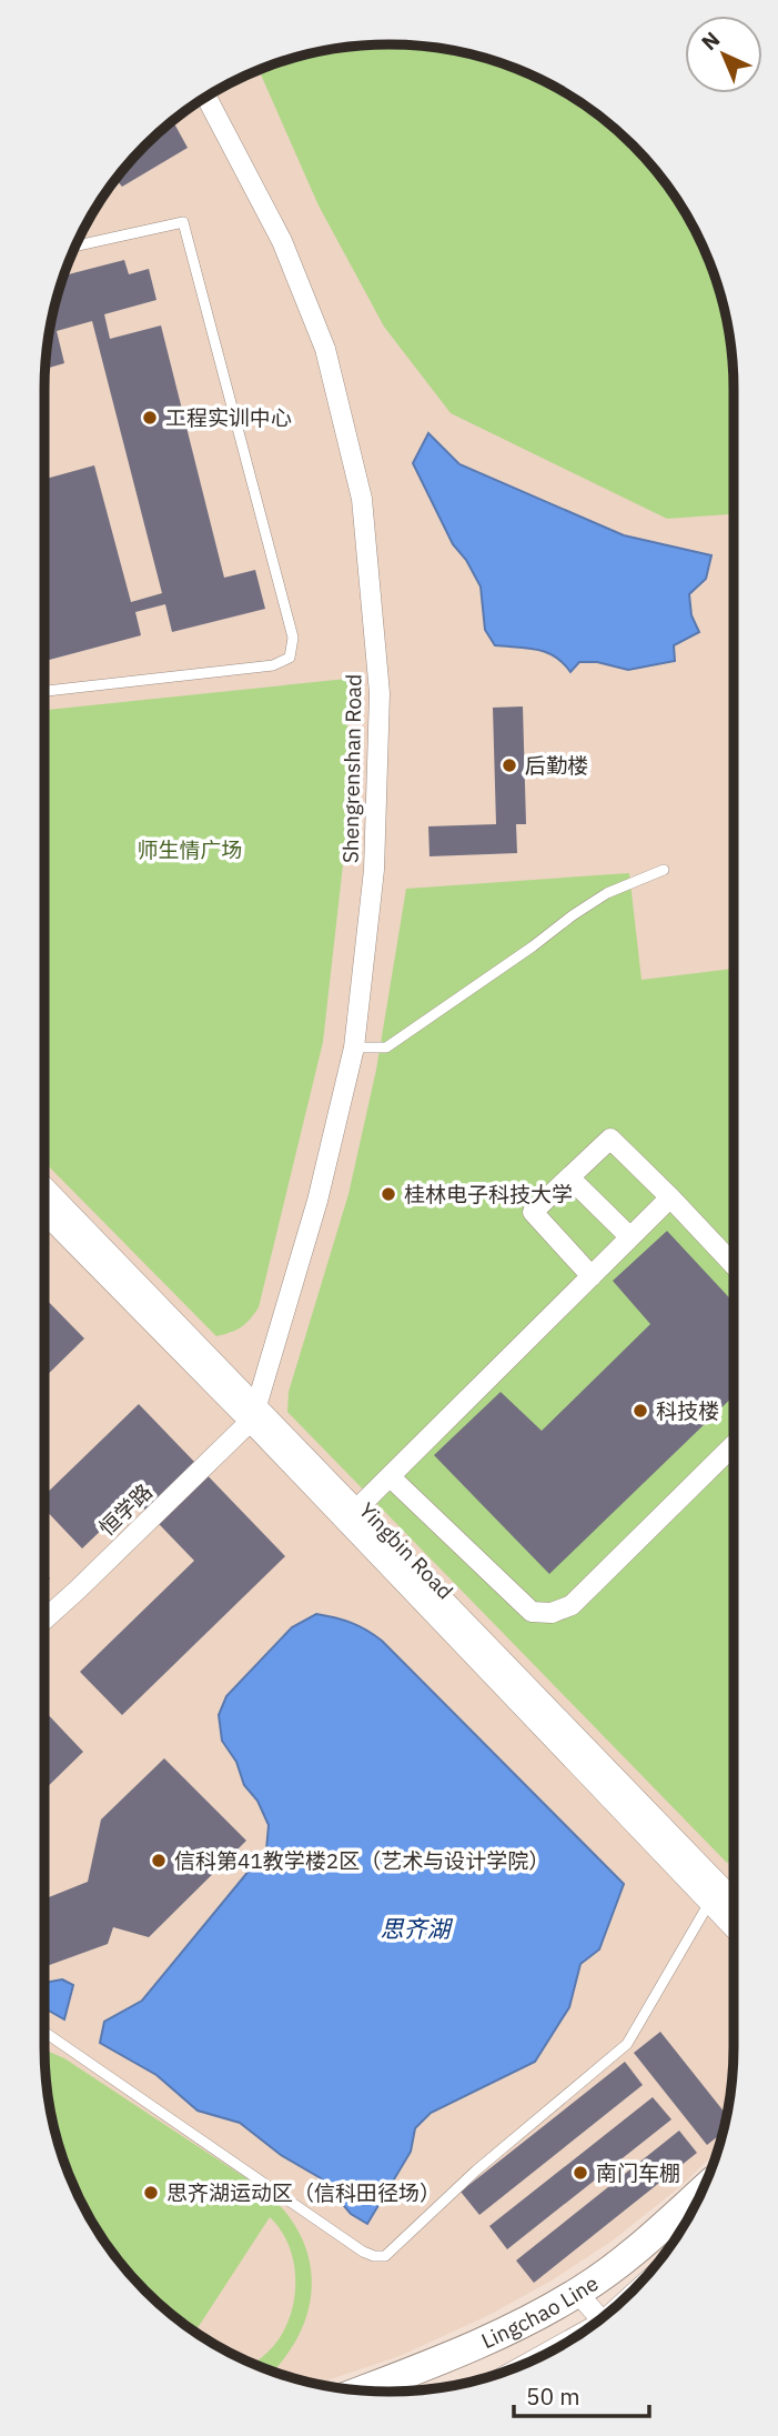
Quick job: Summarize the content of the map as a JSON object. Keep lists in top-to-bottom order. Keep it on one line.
{"streets":{"main road":["Lingchao Line"],"street":["Shengrenshan Road","恒学路","Yingbin Road"]},"crossings":[["Shengrenshan Road","恒学路"],["Shengrenshan Road","Yingbin Road"],["恒学路","Yingbin Road"]],"water":["思齐湖"],"parks":["师生情广场"],"places":["工程实训中心","后勤楼","桂林电子科技大学","科技楼","信科第41教学楼2区（艺术与设计学院）","南门车棚","思齐湖运动区（信科田径场）"],"scale_bar":"50 m","north":"top left"}
